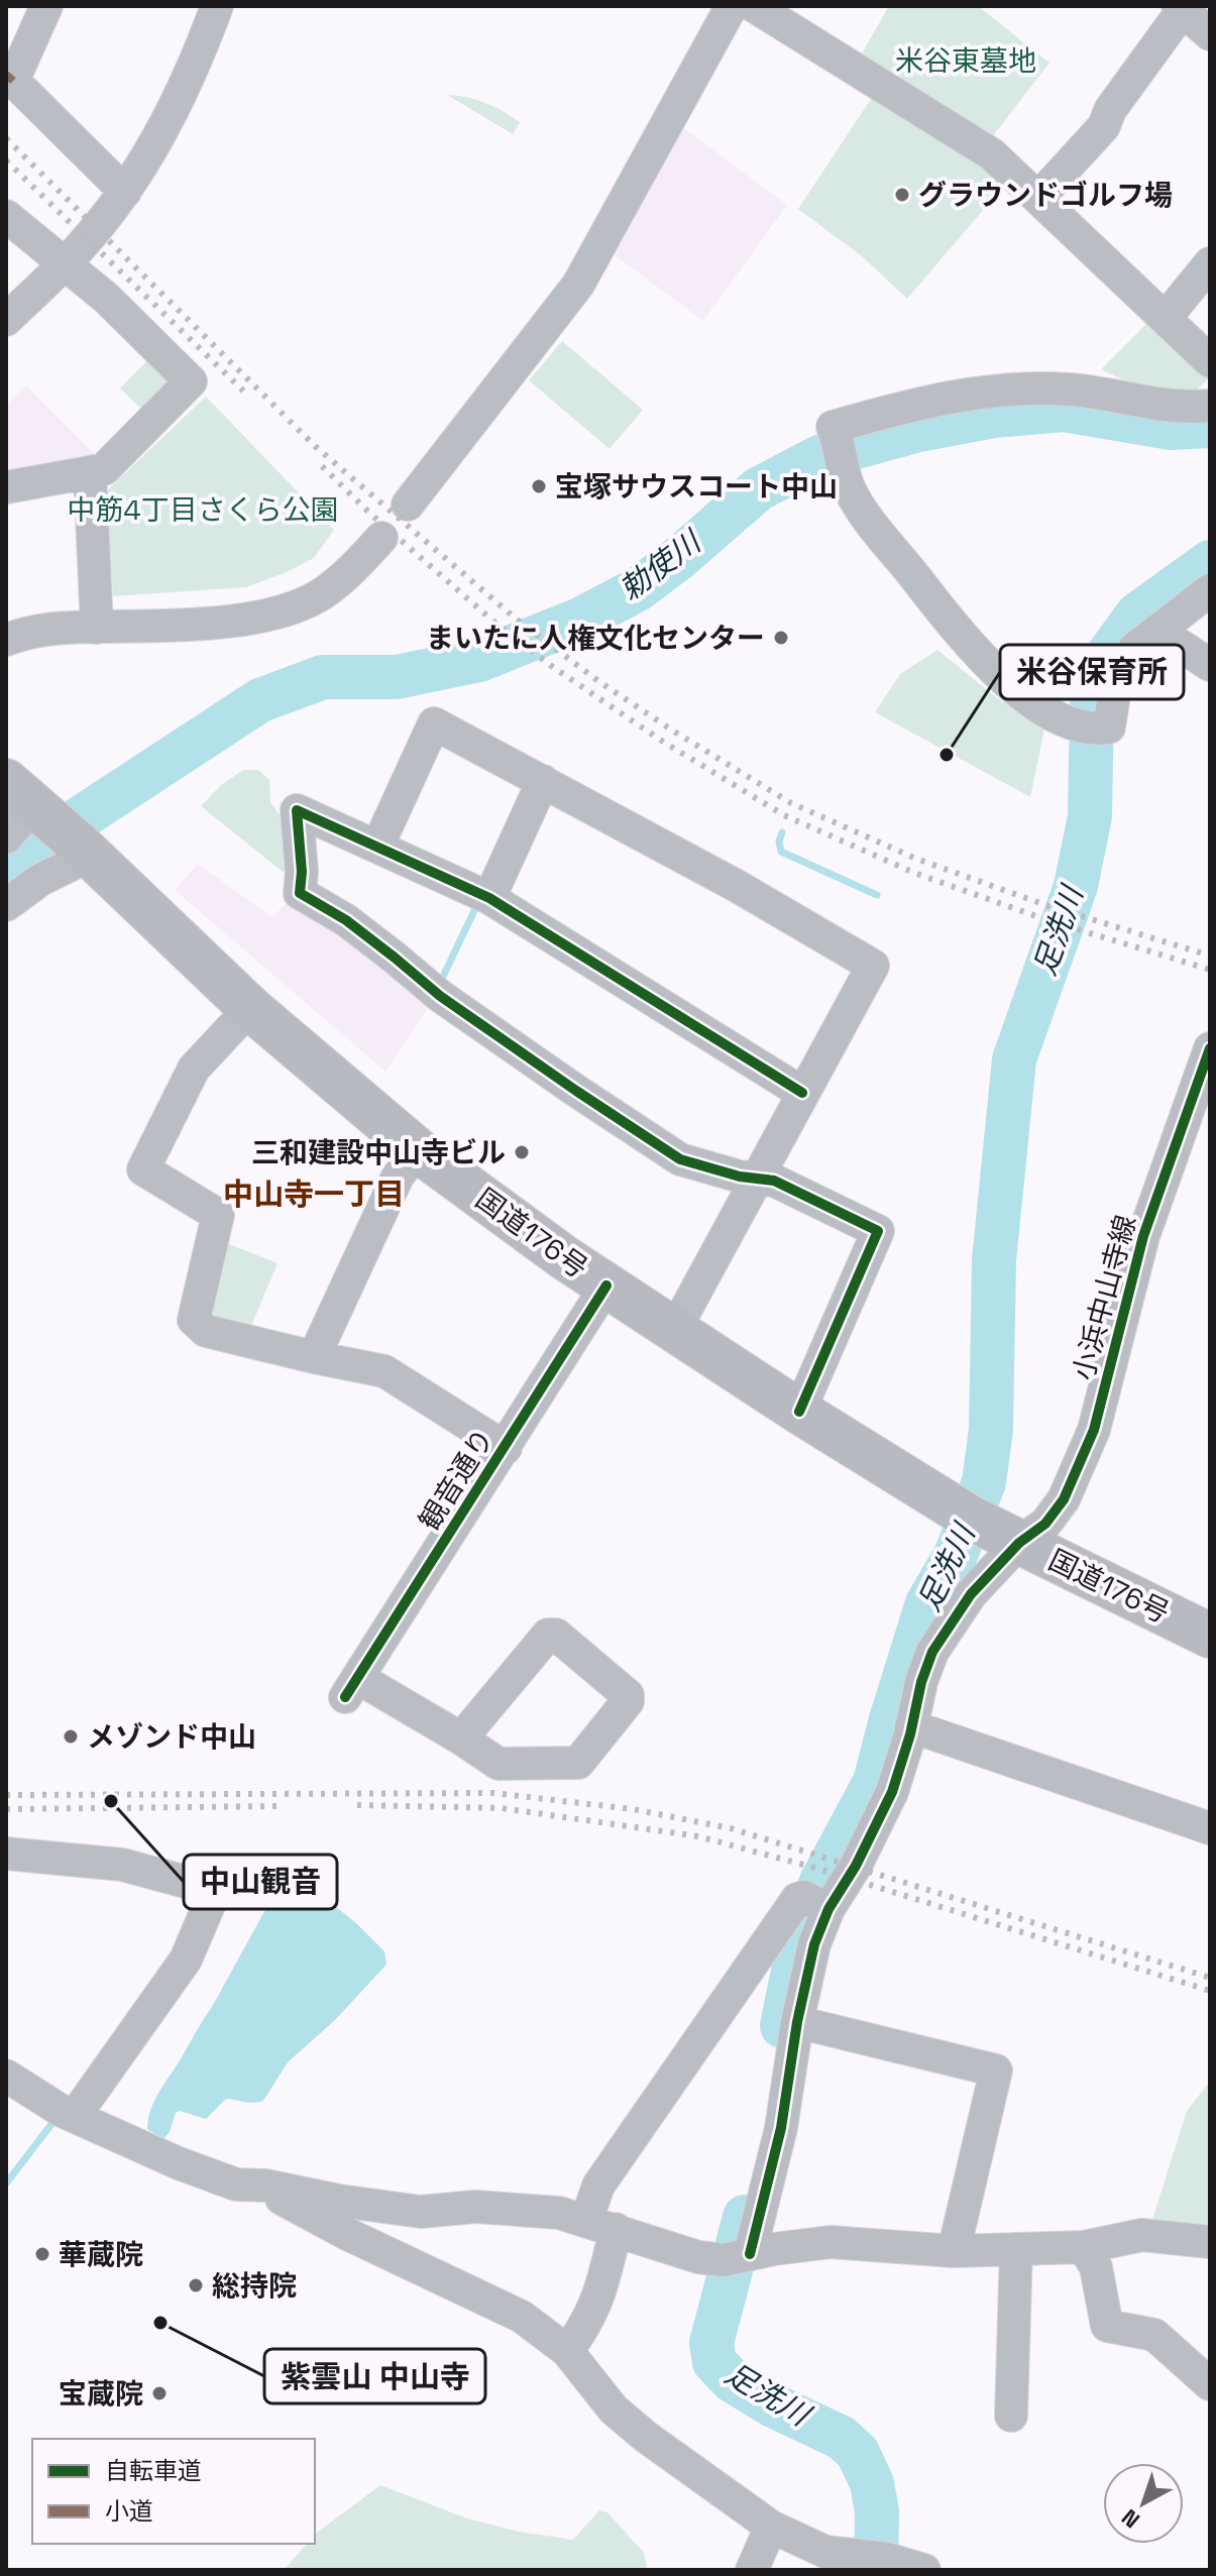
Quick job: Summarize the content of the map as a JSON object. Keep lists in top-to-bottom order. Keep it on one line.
{"streets":{"highway":["国道176号"],"street":["小浜中山寺線","観音通り"]},"crossings":[["国道176号","小浜中山寺線"],["国道176号","観音通り"]],"districts":["中山寺一丁目"],"water":["勅使川","足洗川"],"parks":["米谷東墓地","中筋4丁目さくら公園"],"places":["グラウンドゴルフ場","宝塚サウスコート中山","まいたに人権文化センター","米谷保育所","三和建設中山寺ビル","メゾンド中山","中山観音","華蔵院","総持院","紫雲山 中山寺","宝蔵院"],"legend":["自転車道","小道"],"north":"bottom left"}
